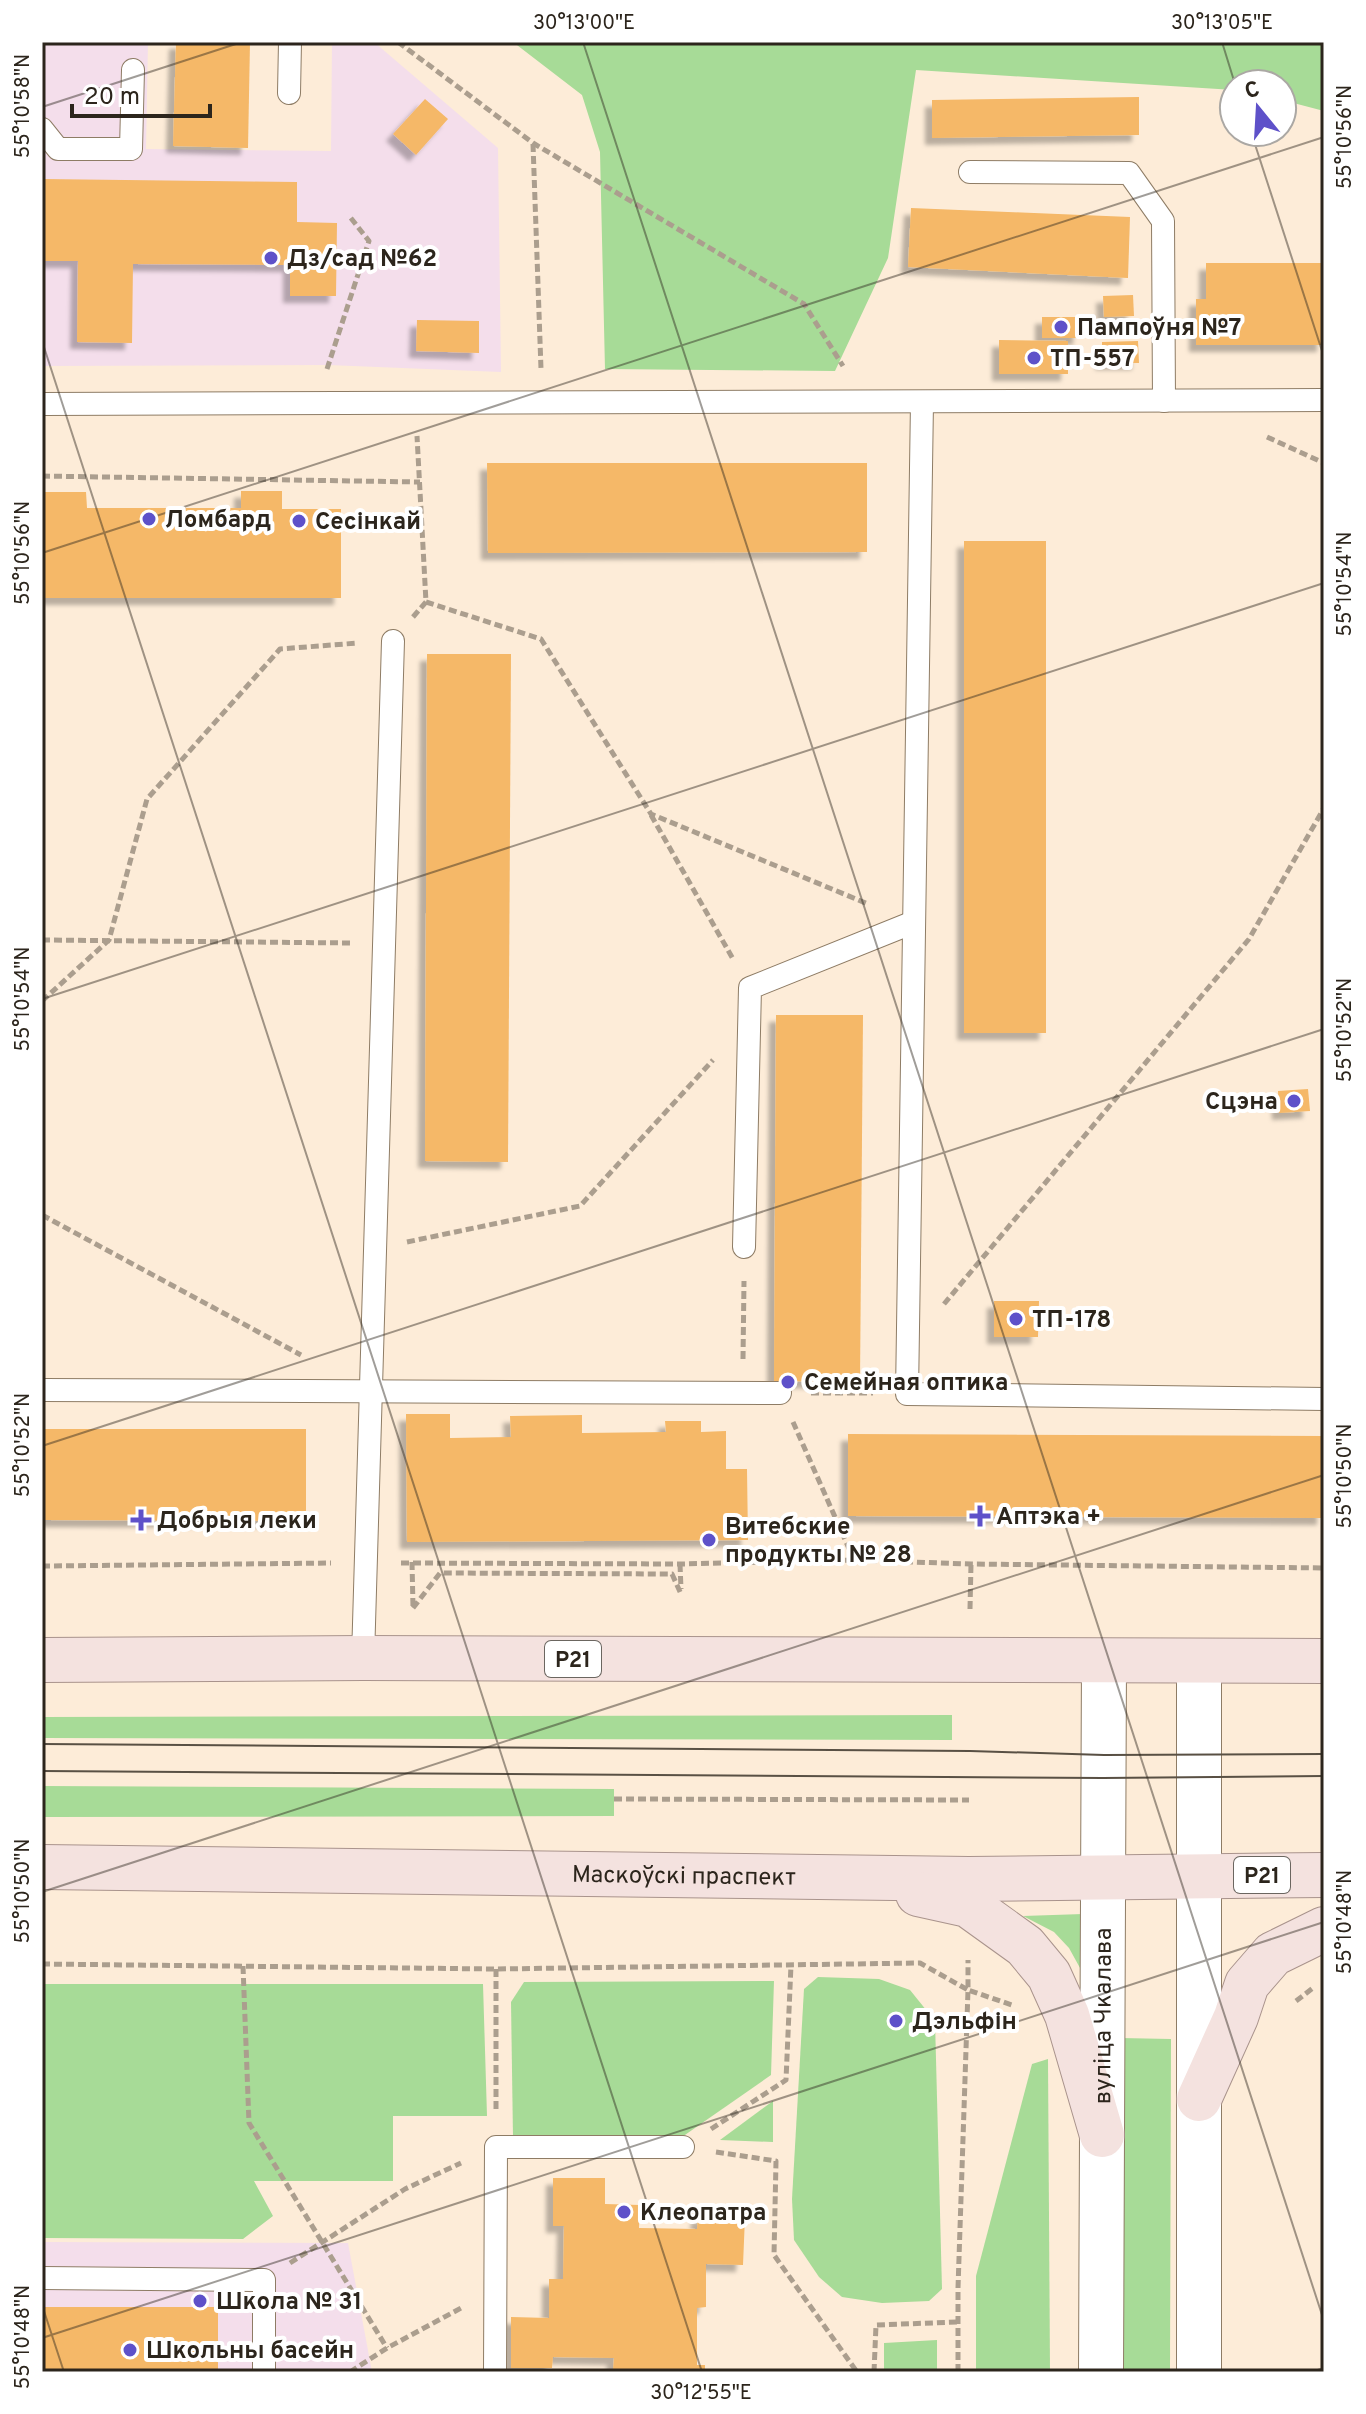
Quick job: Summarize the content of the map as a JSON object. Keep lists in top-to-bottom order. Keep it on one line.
{"streets":{"main road":["Р21","Маскоўскі праспект","вуліца Чкалава"]},"crossings":[["Р21","вуліца Чкалава"],["Маскоўскі праспект","вуліца Чкалава"]],"places":{"other":["Дз/сад №62","Пампоўня №7","ТП-557","Ломбард","Сесінкай","Сцэна","ТП-178","Семейная оптика","Витебские продукты № 28","Дэльфін","Клеопатра","Школа № 31","Школьны басейн"],"health":["Аптэка +","Добрыя леки"]},"scale_bar":"20 m","north":"top","coordinates":["30°13'00\"E","30°13'05\"E","55°10'58\"N","55°10'56\"N","55°10'54\"N","55°10'52\"N","55°10'50\"N","55°10'48\"N","30°12'55\"E"]}
